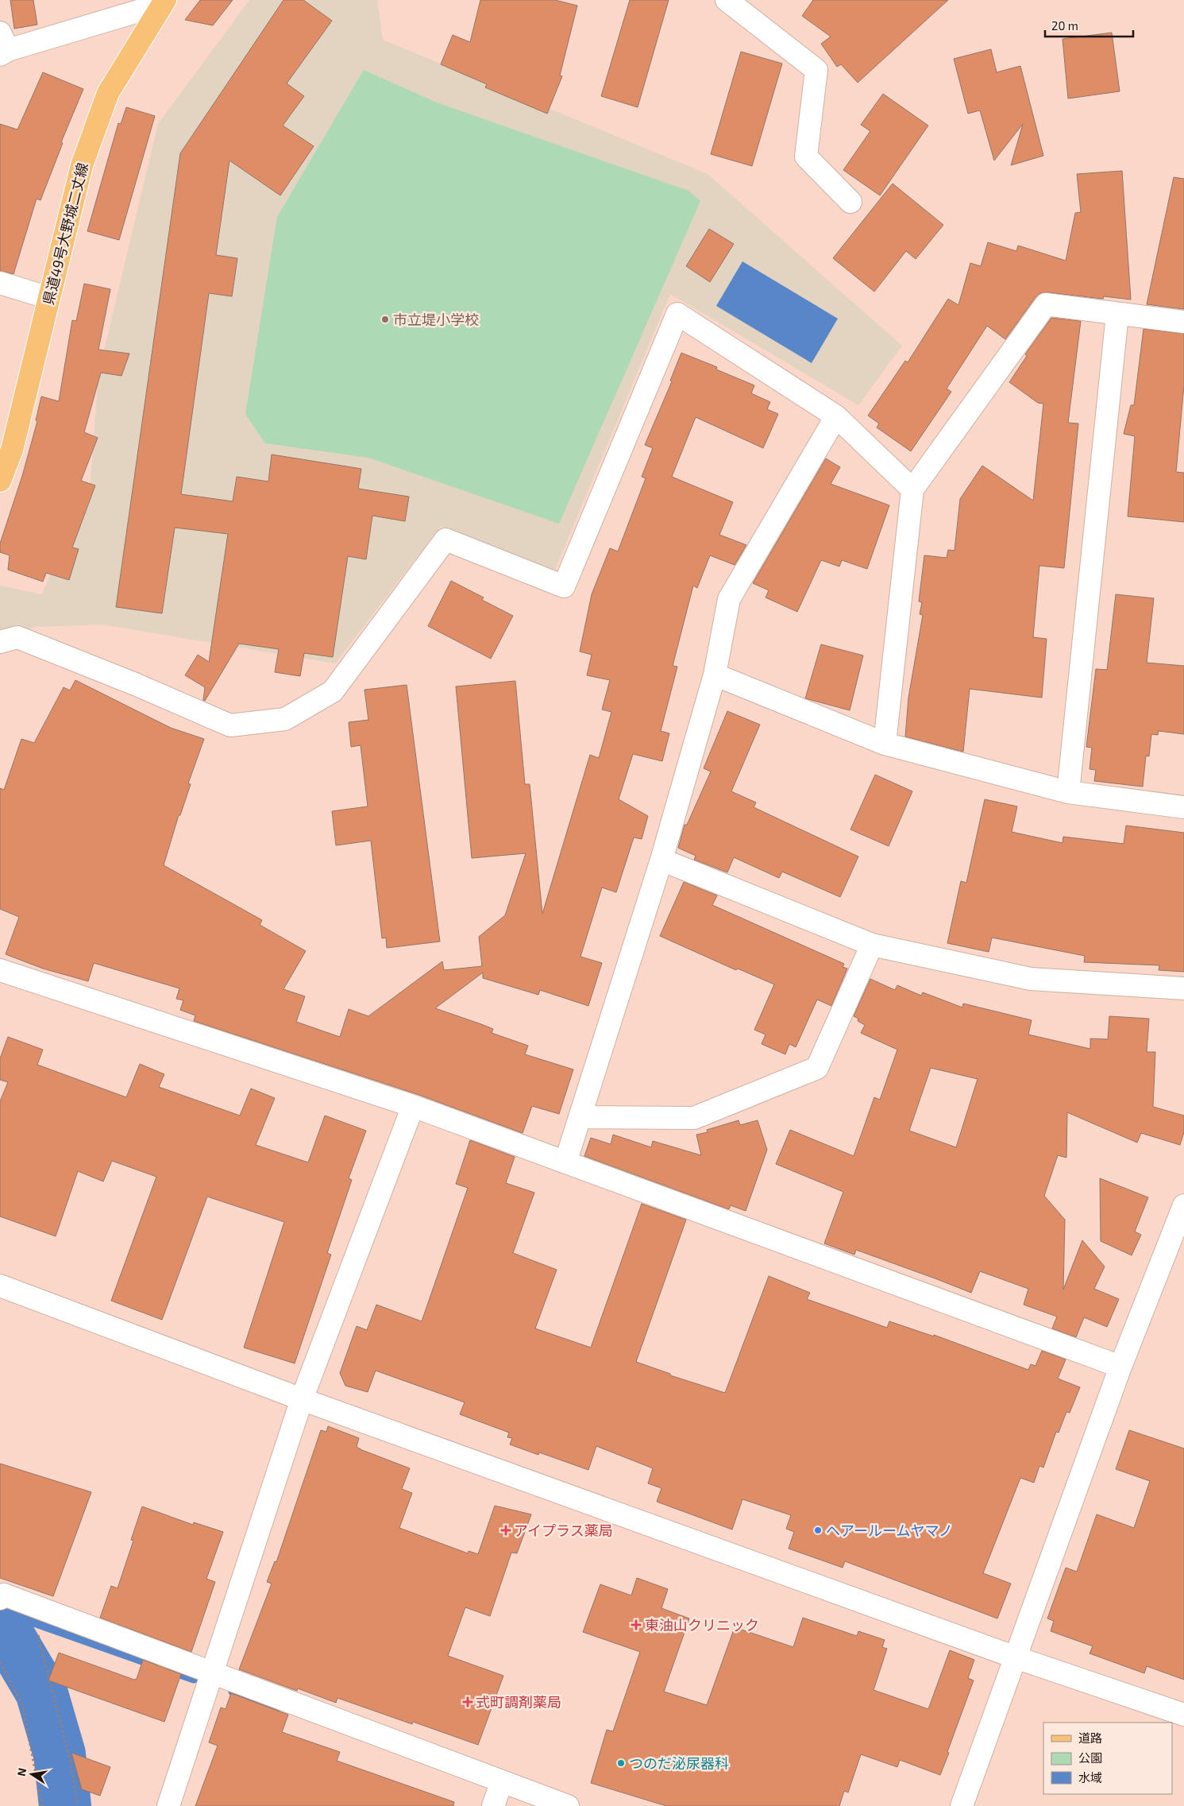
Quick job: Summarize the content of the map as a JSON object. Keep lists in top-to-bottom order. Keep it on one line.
{"streets":{"main road":["県道49号大野城二丈線"]},"places":{"other":["市立堤小学校","ヘアールームヤマノ","つのだ泌尿器科"],"health":["アイプラス薬局","東油山クリニック","式町調剤薬局"]},"legend":["道路","公園","水域"],"scale_bar":"20 m","north":"left"}
